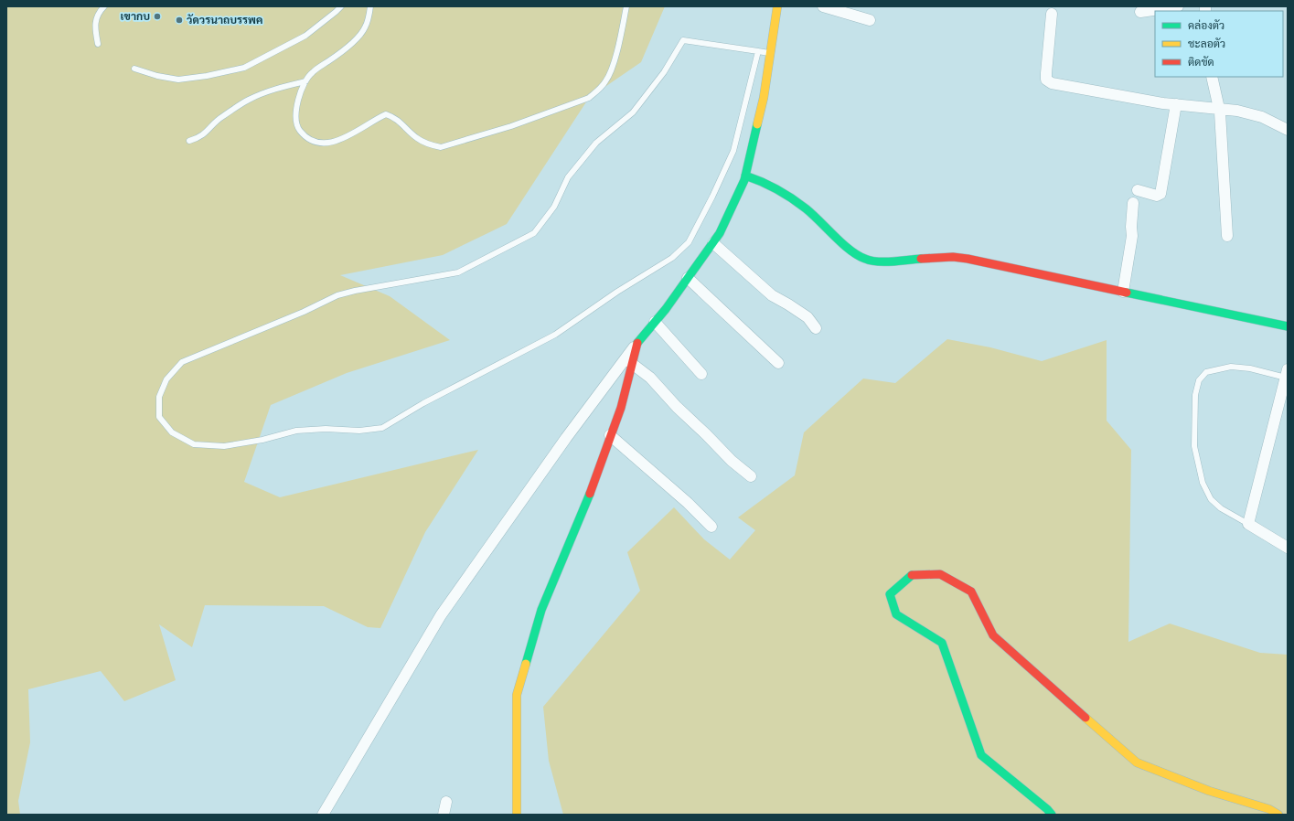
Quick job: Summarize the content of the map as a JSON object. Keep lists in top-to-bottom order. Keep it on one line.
{"places":["เขากบ","วัดวรนาถบรรพค"],"legend":["คล่องตัว","ชะลอตัว","ติดขัด"]}
